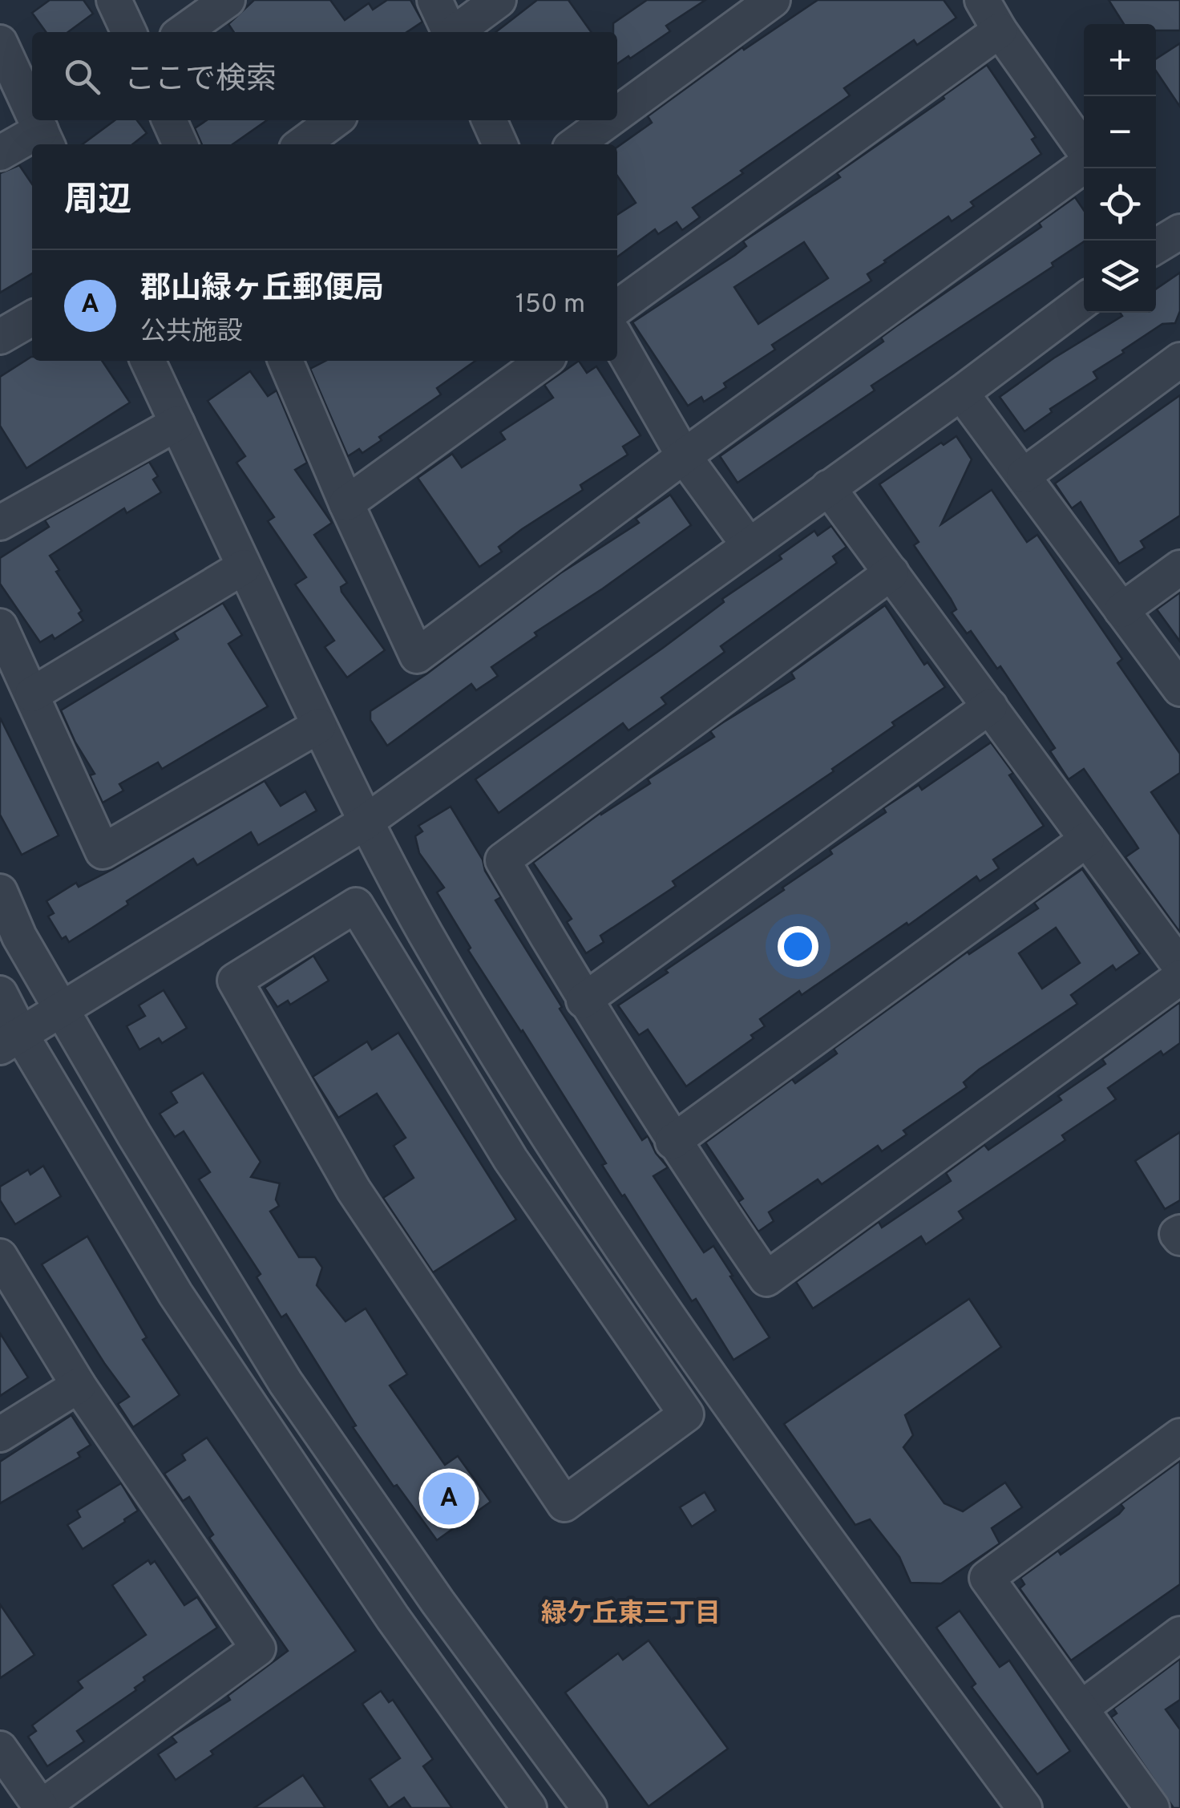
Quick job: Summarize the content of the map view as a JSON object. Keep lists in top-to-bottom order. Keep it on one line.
{"districts":["緑ケ丘東三丁目"],"page":{"map_buttons":["+","−"],"search":"ここで検索","heading":"周辺","list":[{"mark":"A","name":"郡山緑ヶ丘郵便局","note":"公共施設","value":"150 m"}],"pins":"A"}}
